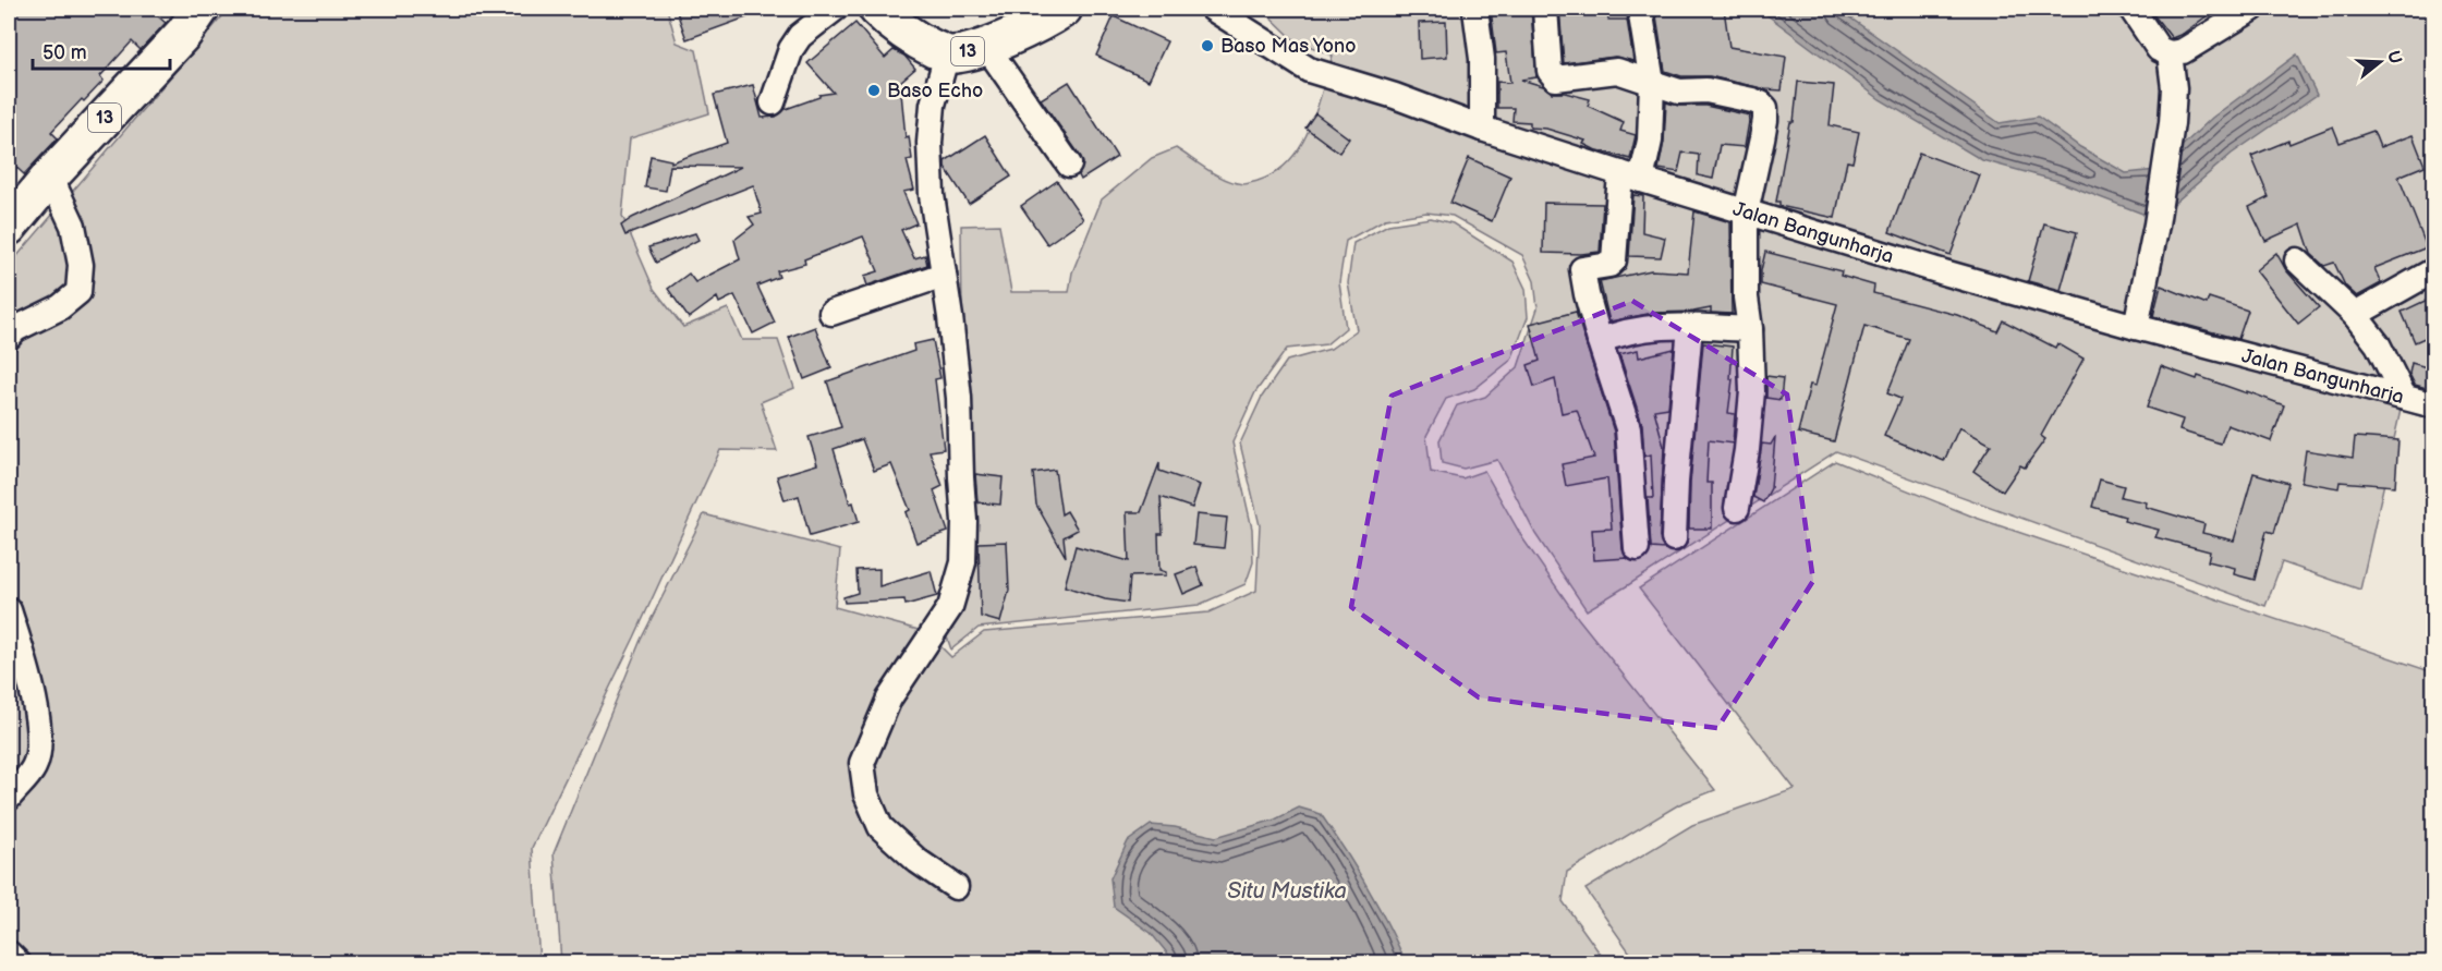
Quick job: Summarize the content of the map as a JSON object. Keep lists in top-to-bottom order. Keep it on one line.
{"streets":{"highway":["13"],"street":["Jalan Bangunharja"]},"water":["Situ Mustika"],"places":["Baso Mas Yono","Baso Echo"],"scale_bar":"50 m","north":"right"}
